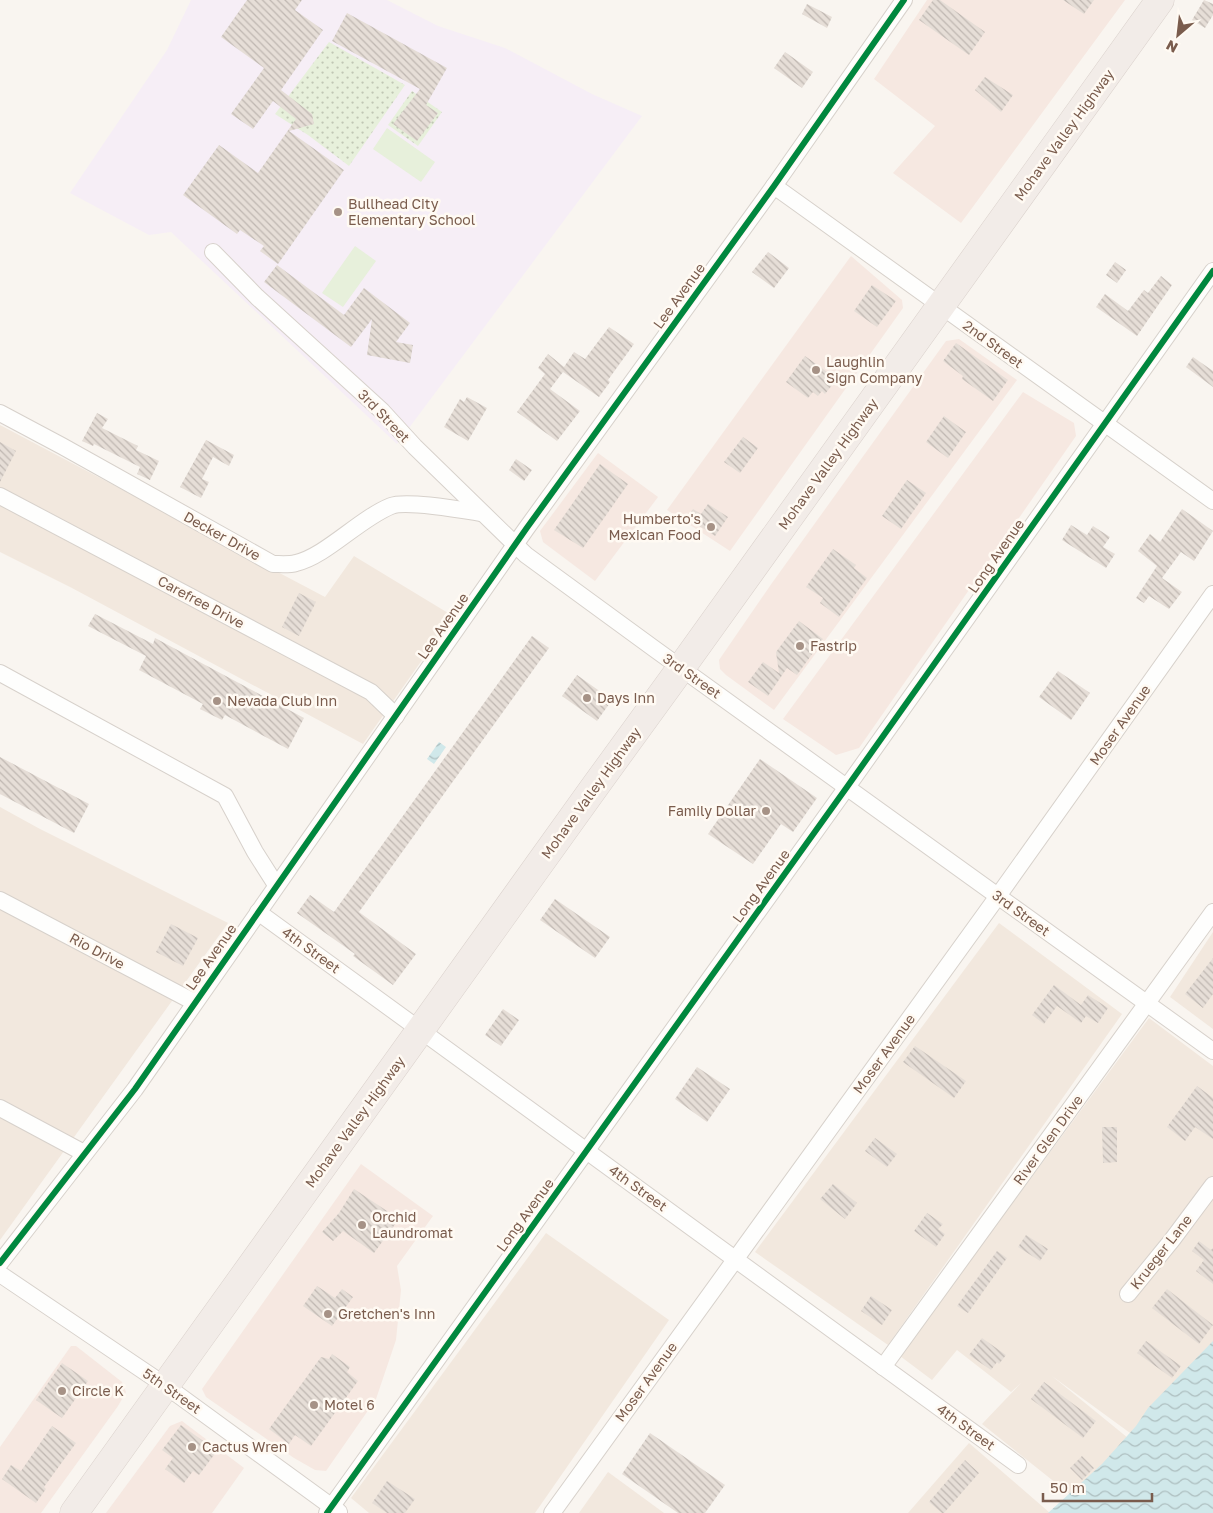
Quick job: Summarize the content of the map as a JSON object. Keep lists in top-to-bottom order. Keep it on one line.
{"streets":{"highway":["Mohave Valley Highway"],"street":["Lee Avenue","2nd Street","3rd Street","Decker Drive","Long Avenue","Carefree Drive","Moser Avenue","4th Street","Rio Drive","River Glen Drive","Krueger Lane","5th Street"]},"crossings":[["Mohave Valley Highway","2nd Street"],["Mohave Valley Highway","3rd Street"],["Mohave Valley Highway","4th Street"],["Mohave Valley Highway","5th Street"],["Lee Avenue","2nd Street"],["Lee Avenue","3rd Street"],["Lee Avenue","Carefree Drive"],["Lee Avenue","4th Street"],["Lee Avenue","Rio Drive"],["2nd Street","Long Avenue"],["3rd Street","Decker Drive"],["3rd Street","Long Avenue"],["3rd Street","Moser Avenue"],["3rd Street","River Glen Drive"],["Long Avenue","4th Street"],["Long Avenue","5th Street"],["Moser Avenue","4th Street"],["4th Street","River Glen Drive"]],"places":["Bullhead City Elementary School","Laughlin Sign Company","Humberto's Mexican Food","Fastrip","Days Inn","Nevada Club Inn","Family Dollar","Orchid Laundromat","Gretchen's Inn","Circle K","Motel 6","Cactus Wren"],"scale_bar":"50 m","north":"bottom left"}
